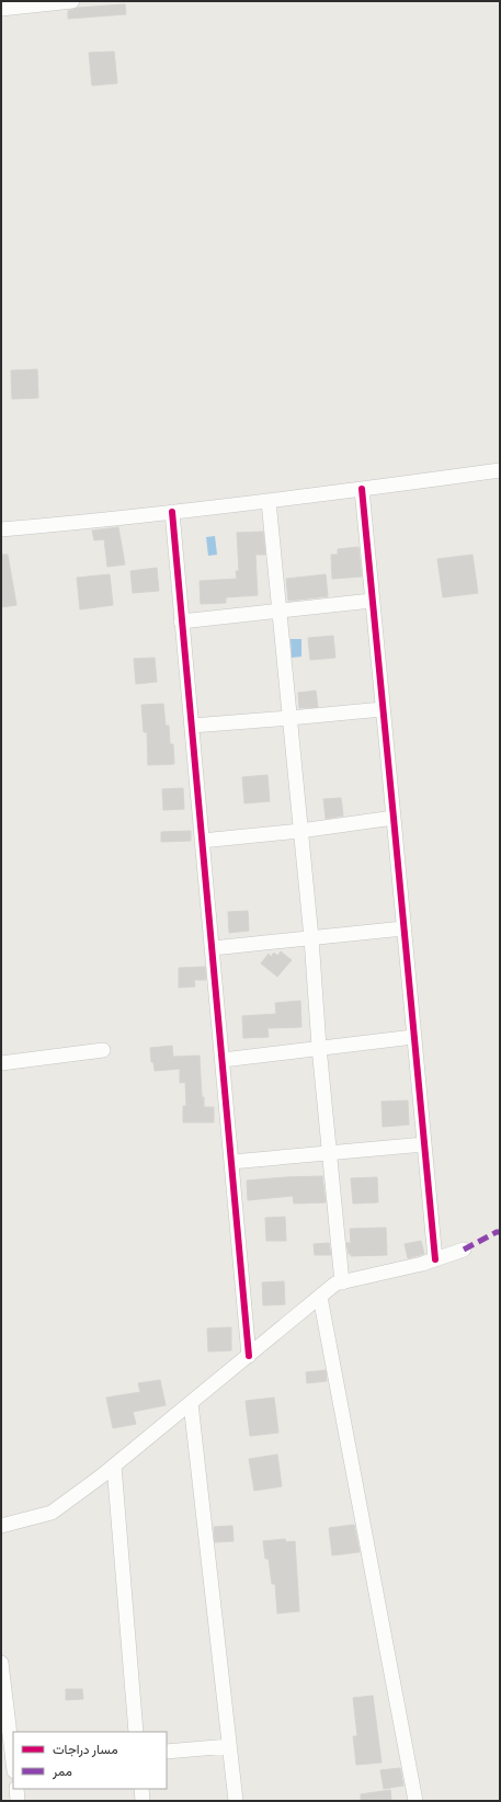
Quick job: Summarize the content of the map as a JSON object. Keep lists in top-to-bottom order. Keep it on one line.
{"legend":["مسار دراجات","ممر"]}
